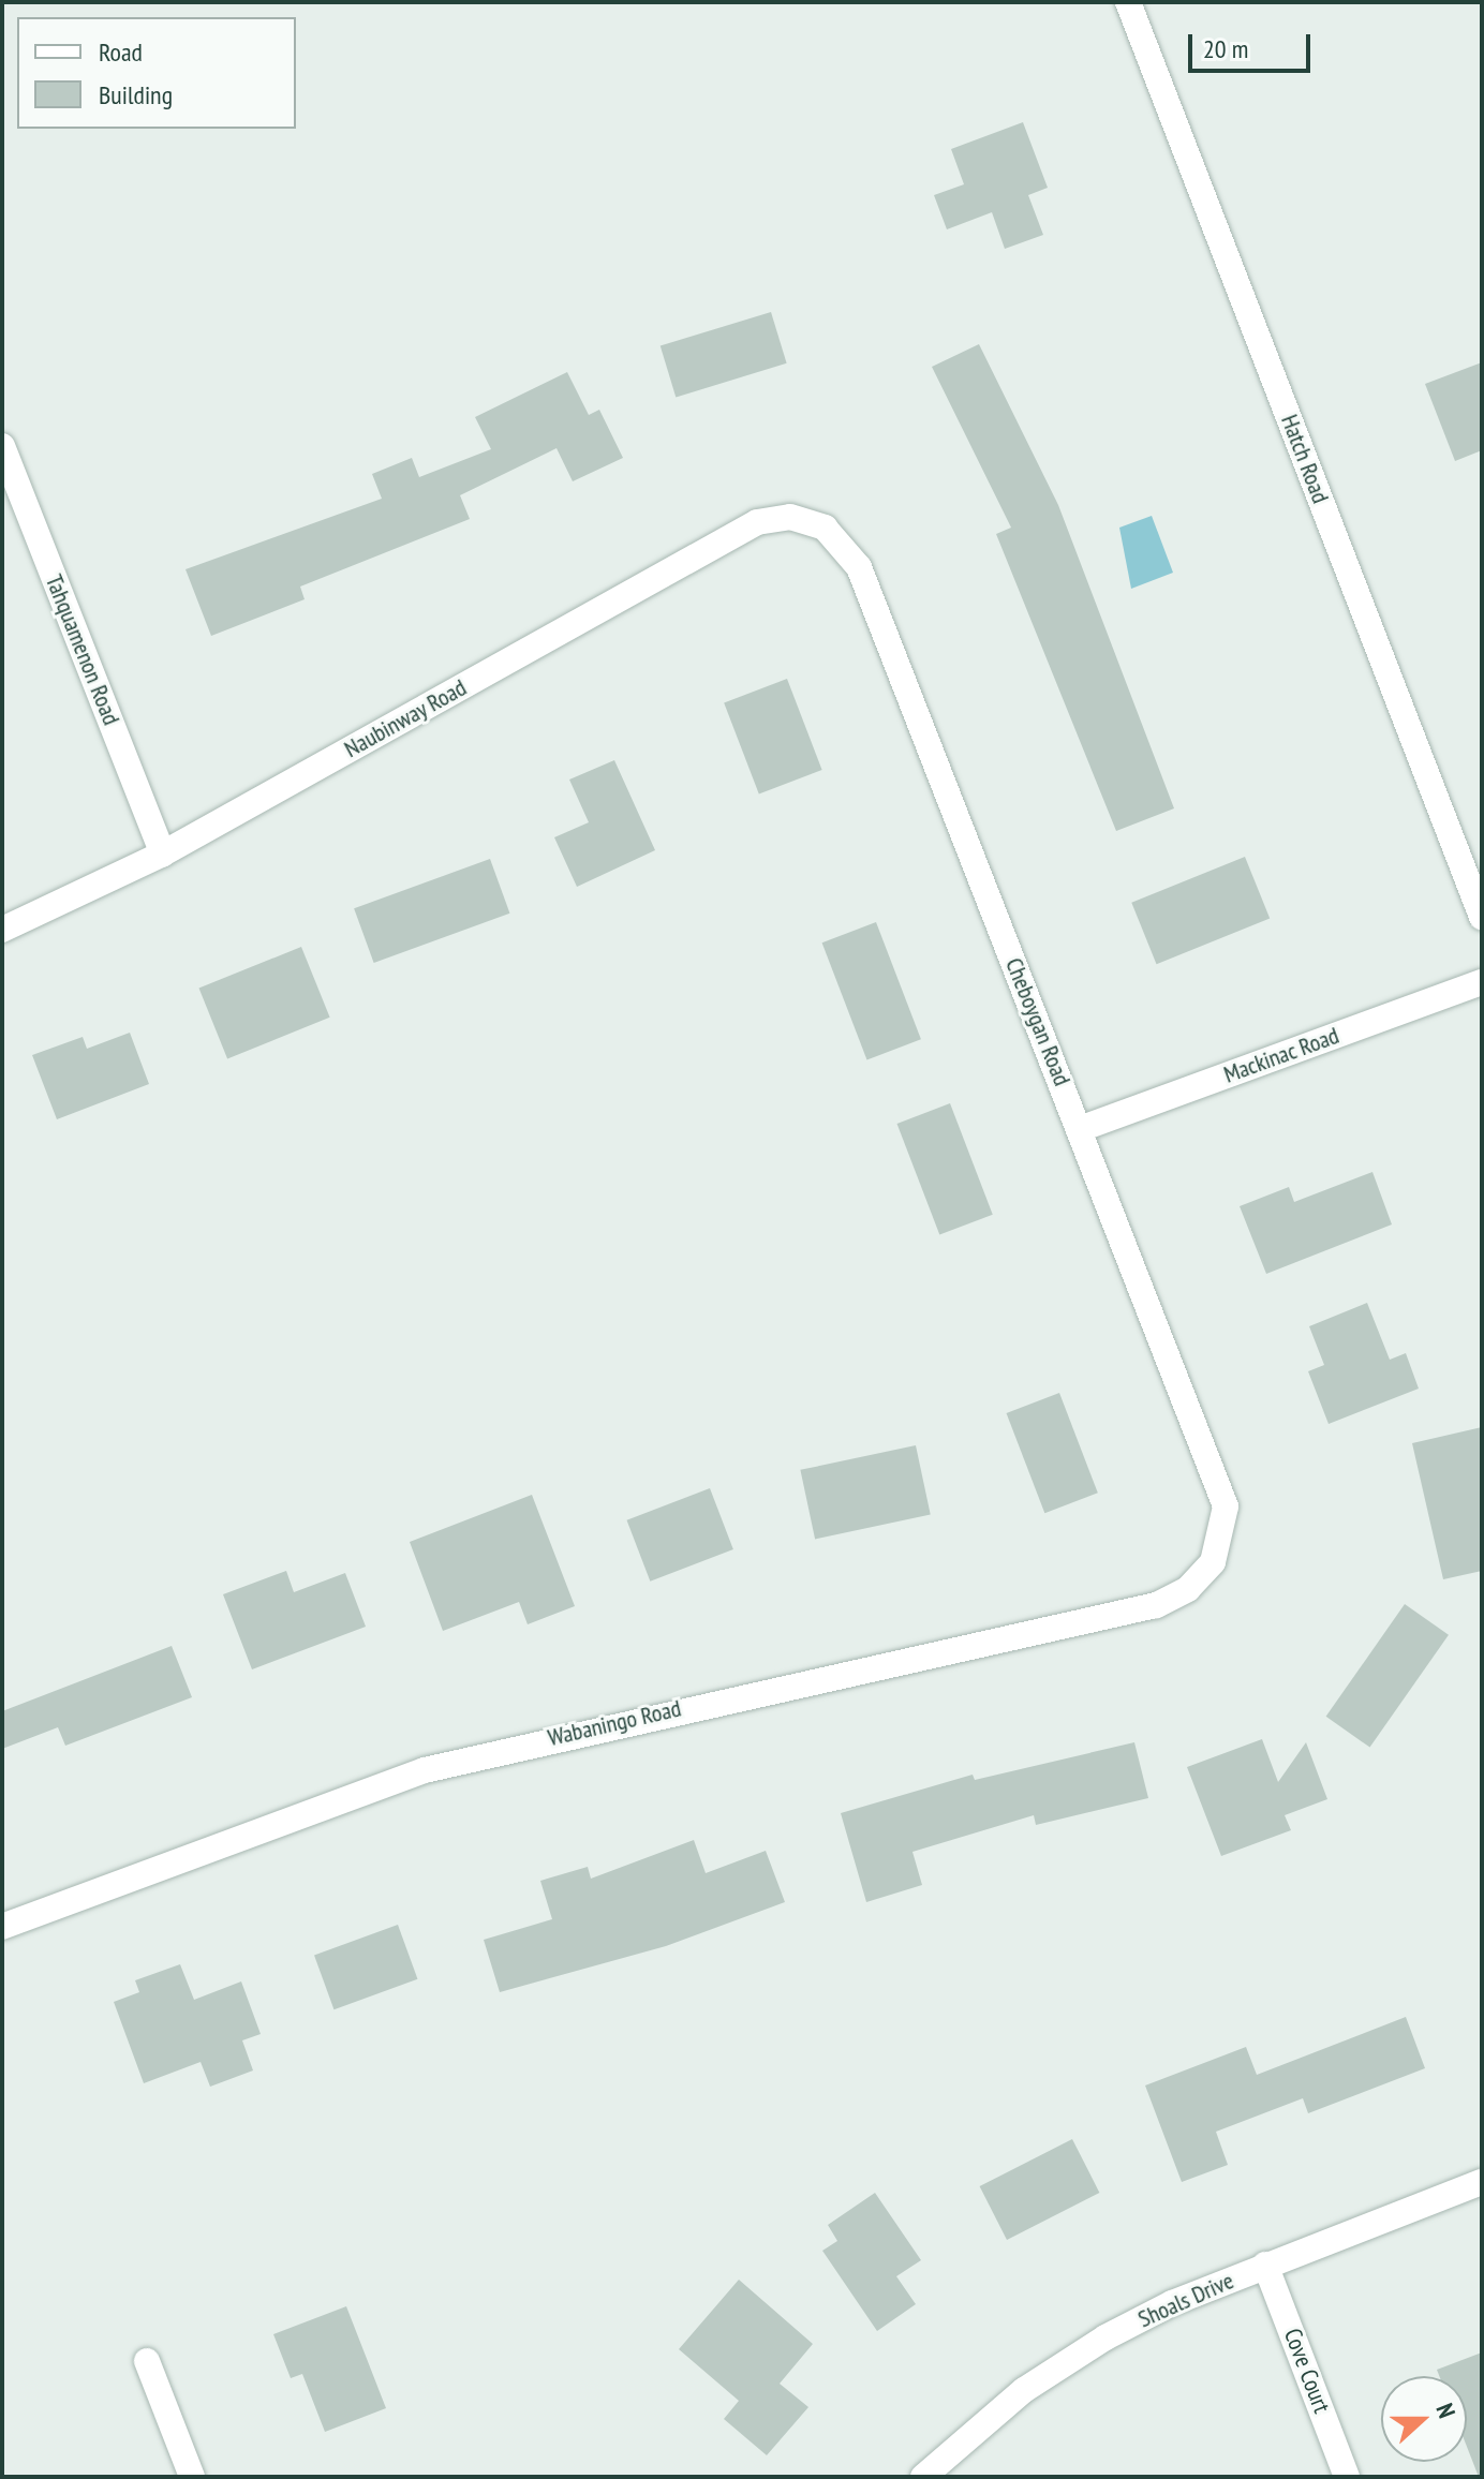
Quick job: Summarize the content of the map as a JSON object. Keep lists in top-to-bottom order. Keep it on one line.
{"streets":{"street":["Hatch Road","Tahquamenon Road","Naubinway Road","Cheboygan Road","Mackinac Road","Wabaningo Road","Shoals Drive","Cove Court"]},"crossings":[["Tahquamenon Road","Naubinway Road"],["Naubinway Road","Cheboygan Road"],["Cheboygan Road","Mackinac Road"],["Cheboygan Road","Wabaningo Road"],["Shoals Drive","Cove Court"]],"legend":["Road","Building"],"scale_bar":"20 m","north":"right"}
